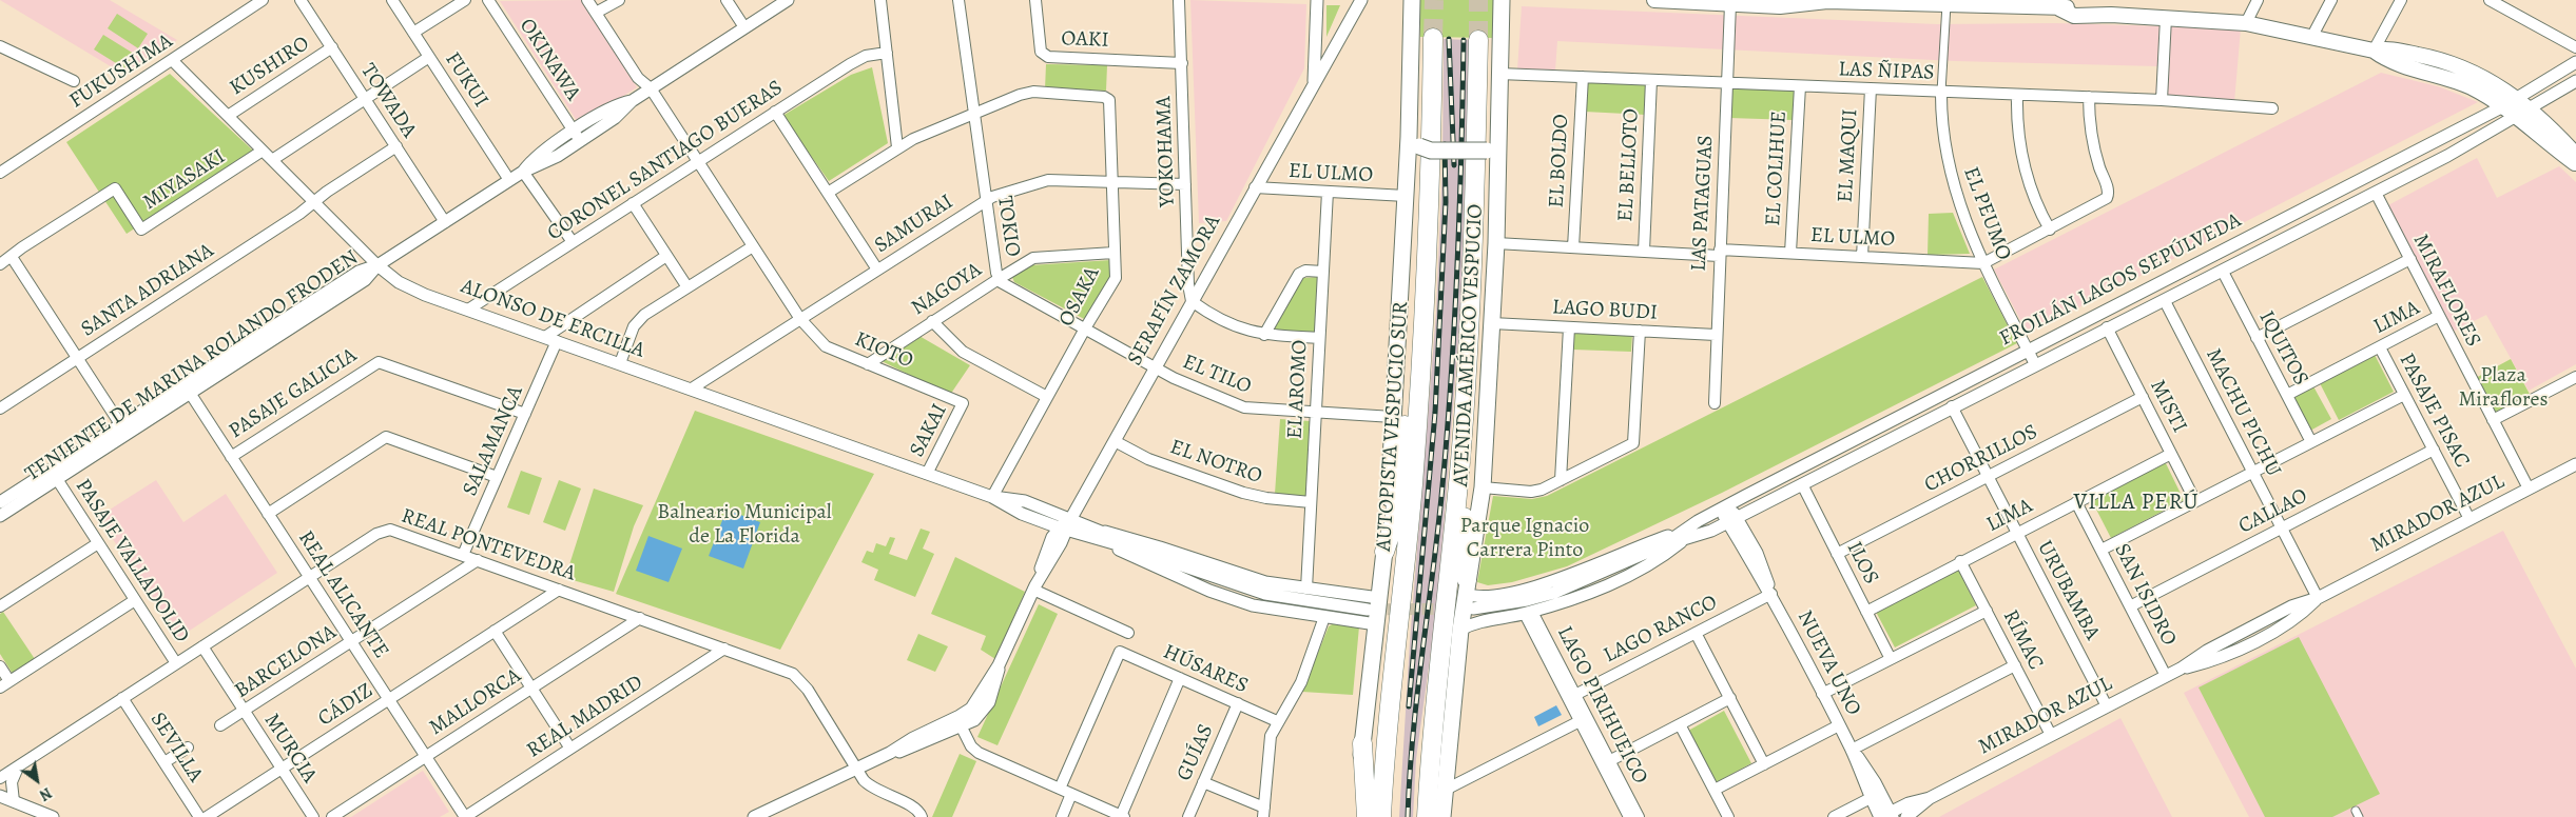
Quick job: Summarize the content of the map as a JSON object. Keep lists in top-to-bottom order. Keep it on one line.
{"streets":{"highway":["AUTOPISTA VESPUCIO SUR"],"main road":["AVENIDA AMÉRICO VESPUCIO"],"street":["OAKI","OKINAWA","KUSHIRO","FUKUSHIMA","LAS ÑIPAS","FUKUI","TOWADA","YOKOHAMA","EL MAQUI","CORONEL SANTIAGO BUERAS","EL BOLDO","EL BELLOTO","EL COLIHUE","EL ULMO","MIYASAKI","LAS PATAGUAS","EL PEUMO","SAMURAI","TOKIO","FROILÁN LAGOS SEPÚLVEDA","NAGOYA","SANTA ADRIANA","SERAFÍN ZAMORA","MIRAFLORES","OSAKA","LAGO BUDI","LIMA","ALONSO DE ERCILLA","IQUITOS","KIOTO","TENIENTE DE MARINA ROLANDO FRODEN","EL TILO","EL AROMO","PASAJE GALICIA","MISTI","PASAJE PISAC","MACHU PICHU","SAKAI","SALAMANCA","CHORRILLOS","EL NOTRO","CALLAO","MIRADOR AZUL","REAL PONTEVEDRA","PASAJE VALLADOLID","ILOS","URUBAMBA","REAL ALICANTE","SAN ISIDRO","LAGO RANCO","RÍMAC","BARCELONA","NUEVA UNO","HÚSARES","MALLORCA","CÁDIZ","LAGO PIRIHUEICO","REAL MADRID","SEVILLA","MURCIA","GUÍAS"]},"crossings":[["OAKI","YOKOHAMA"],["OKINAWA","TENIENTE DE MARINA ROLANDO FRODEN"],["KUSHIRO","TOWADA"],["KUSHIRO","ALONSO DE ERCILLA"],["FUKUSHIMA","ALONSO DE ERCILLA"],["LAS ÑIPAS","EL MAQUI"],["LAS ÑIPAS","EL BOLDO"],["LAS ÑIPAS","EL BELLOTO"],["LAS ÑIPAS","EL COLIHUE"],["LAS ÑIPAS","LAS PATAGUAS"],["LAS ÑIPAS","EL PEUMO"],["LAS ÑIPAS","AVENIDA AMÉRICO VESPUCIO"],["FUKUI","TENIENTE DE MARINA ROLANDO FRODEN"],["TOWADA","SANTA ADRIANA"],["TOWADA","TENIENTE DE MARINA ROLANDO FRODEN"],["YOKOHAMA","SAMURAI"],["YOKOHAMA","SERAFÍN ZAMORA"],["EL MAQUI","EL ULMO"],["CORONEL SANTIAGO BUERAS","ALONSO DE ERCILLA"],["CORONEL SANTIAGO BUERAS","KIOTO"],["EL BOLDO","EL ULMO"],["EL BELLOTO","EL ULMO"],["EL COLIHUE","EL ULMO"],["EL ULMO","LAS PATAGUAS"],["EL ULMO","EL PEUMO"],["EL ULMO","SERAFÍN ZAMORA"],["EL ULMO","AVENIDA AMÉRICO VESPUCIO"],["EL ULMO","EL AROMO"],["MIYASAKI","ALONSO DE ERCILLA"],["LAS PATAGUAS","LAGO BUDI"],["EL PEUMO","FROILÁN LAGOS SEPÚLVEDA"],["SAMURAI","TOKIO"],["SAMURAI","OSAKA"],["SAMURAI","ALONSO DE ERCILLA"],["SAMURAI","KIOTO"],["TOKIO","NAGOYA"],["TOKIO","SERAFÍN ZAMORA"],["TOKIO","OSAKA"],["TOKIO","EL TILO"],["FROILÁN LAGOS SEPÚLVEDA","MIRAFLORES"],["FROILÁN LAGOS SEPÚLVEDA","AVENIDA AMÉRICO VESPUCIO"],["FROILÁN LAGOS SEPÚLVEDA","IQUITOS"],["FROILÁN LAGOS SEPÚLVEDA","MISTI"],["FROILÁN LAGOS SEPÚLVEDA","MACHU PICHU"],["FROILÁN LAGOS SEPÚLVEDA","ILOS"],["FROILÁN LAGOS SEPÚLVEDA","URUBAMBA"],["FROILÁN LAGOS SEPÚLVEDA","NUEVA UNO"],["FROILÁN LAGOS SEPÚLVEDA","LAGO PIRIHUEICO"],["NAGOYA","OSAKA"],["NAGOYA","KIOTO"],["SANTA ADRIANA","ALONSO DE ERCILLA"],["SERAFÍN ZAMORA","ALONSO DE ERCILLA"],["SERAFÍN ZAMORA","EL TILO"],["SERAFÍN ZAMORA","EL NOTRO"],["SERAFÍN ZAMORA","REAL PONTEVEDRA"],["MIRAFLORES","LIMA"],["MIRAFLORES","MIRADOR AZUL"],["OSAKA","ALONSO DE ERCILLA"],["LAGO BUDI","AVENIDA AMÉRICO VESPUCIO"],["LIMA","IQUITOS"],["LIMA","MISTI"],["LIMA","PASAJE PISAC"],["LIMA","ILOS"],["LIMA","URUBAMBA"],["LIMA","SAN ISIDRO"],["LIMA","RÍMAC"],["ALONSO DE ERCILLA","TENIENTE DE MARINA ROLANDO FRODEN"],["ALONSO DE ERCILLA","EL AROMO"],["ALONSO DE ERCILLA","SAKAI"],["ALONSO DE ERCILLA","SALAMANCA"],["KIOTO","TENIENTE DE MARINA ROLANDO FRODEN"],["KIOTO","SAKAI"],["TENIENTE DE MARINA ROLANDO FRODEN","PASAJE VALLADOLID"],["TENIENTE DE MARINA ROLANDO FRODEN","REAL ALICANTE"],["EL TILO","EL AROMO"],["EL AROMO","EL NOTRO"],["PASAJE GALICIA","SALAMANCA"],["PASAJE GALICIA","REAL ALICANTE"],["MISTI","CHORRILLOS"],["PASAJE PISAC","CALLAO"],["PASAJE PISAC","MIRADOR AZUL"],["MACHU PICHU","CALLAO"],["MACHU PICHU","MIRADOR AZUL"],["SALAMANCA","REAL PONTEVEDRA"],["CHORRILLOS","ILOS"],["CHORRILLOS","URUBAMBA"],["CALLAO","SAN ISIDRO"],["MIRADOR AZUL","URUBAMBA"],["MIRADOR AZUL","SAN ISIDRO"],["MIRADOR AZUL","RÍMAC"],["MIRADOR AZUL","NUEVA UNO"],["REAL PONTEVEDRA","PASAJE VALLADOLID"],["REAL PONTEVEDRA","REAL ALICANTE"],["REAL PONTEVEDRA","BARCELONA"],["REAL PONTEVEDRA","MALLORCA"],["REAL PONTEVEDRA","CÁDIZ"],["REAL PONTEVEDRA","REAL MADRID"],["REAL PONTEVEDRA","SEVILLA"],["REAL PONTEVEDRA","MURCIA"],["REAL ALICANTE","BARCELONA"],["REAL ALICANTE","MALLORCA"],["REAL ALICANTE","CÁDIZ"],["REAL ALICANTE","REAL MADRID"],["LAGO RANCO","NUEVA UNO"],["LAGO RANCO","LAGO PIRIHUEICO"],["BARCELONA","MURCIA"],["HÚSARES","GUÍAS"],["CÁDIZ","MURCIA"]],"districts":["VILLA PERÚ"],"parks":["Plaza Miraflores","Balneario Municipal de La Florida","Parque Ignacio Carrera Pinto"],"north":"bottom right"}
